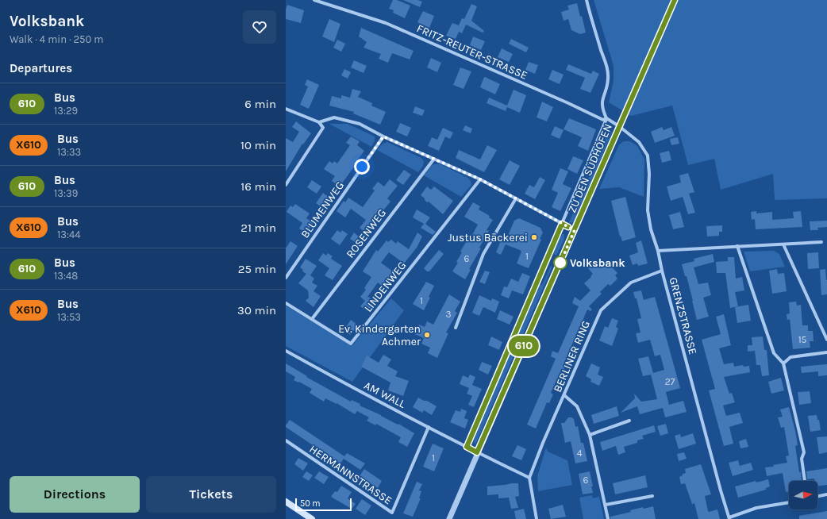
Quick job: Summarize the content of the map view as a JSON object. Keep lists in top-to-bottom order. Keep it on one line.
{"streets":{"street":["FRITZ-REUTER-STRASSE","ZU DEN SÜDHÖFEN","BLUMENWEG","ROSENWEG","LINDENWEG","GRENZSTRASSE","BERLINER RING","AM WALL","HERMANNSTRASSE"]},"crossings":[["FRITZ-REUTER-STRASSE","ZU DEN SÜDHÖFEN"],["FRITZ-REUTER-STRASSE","GRENZSTRASSE"],["ZU DEN SÜDHÖFEN","GRENZSTRASSE"],["ZU DEN SÜDHÖFEN","AM WALL"],["ROSENWEG","LINDENWEG"],["GRENZSTRASSE","BERLINER RING"],["AM WALL","HERMANNSTRASSE"]],"places":["Justus Bäckerei","Volksbank","Ev. Kindergarten Achmer"],"lines":["bus line 610"],"house_numbers":["1","6","1","3","15","27","4","1","6"],"scale_bar":"50 m","north":"right","page":{"heading":[["Volksbank","Walk · 4 min · 250 m"],"Departures"],"on_map":"610","list":[{"mark":"610","name":"Bus","note":"13:29","value":"6 min"},{"mark":"X610","name":"Bus","note":"13:33","value":"10 min"},{"mark":"610","name":"Bus","note":"13:39","value":"16 min"},{"mark":"X610","name":"Bus","note":"13:44","value":"21 min"},{"mark":"610","name":"Bus","note":"13:48","value":"25 min"},{"mark":"X610","name":"Bus","note":"13:53","value":"30 min"}],"buttons":["Directions","Tickets"],"scale":"50 m"}}
